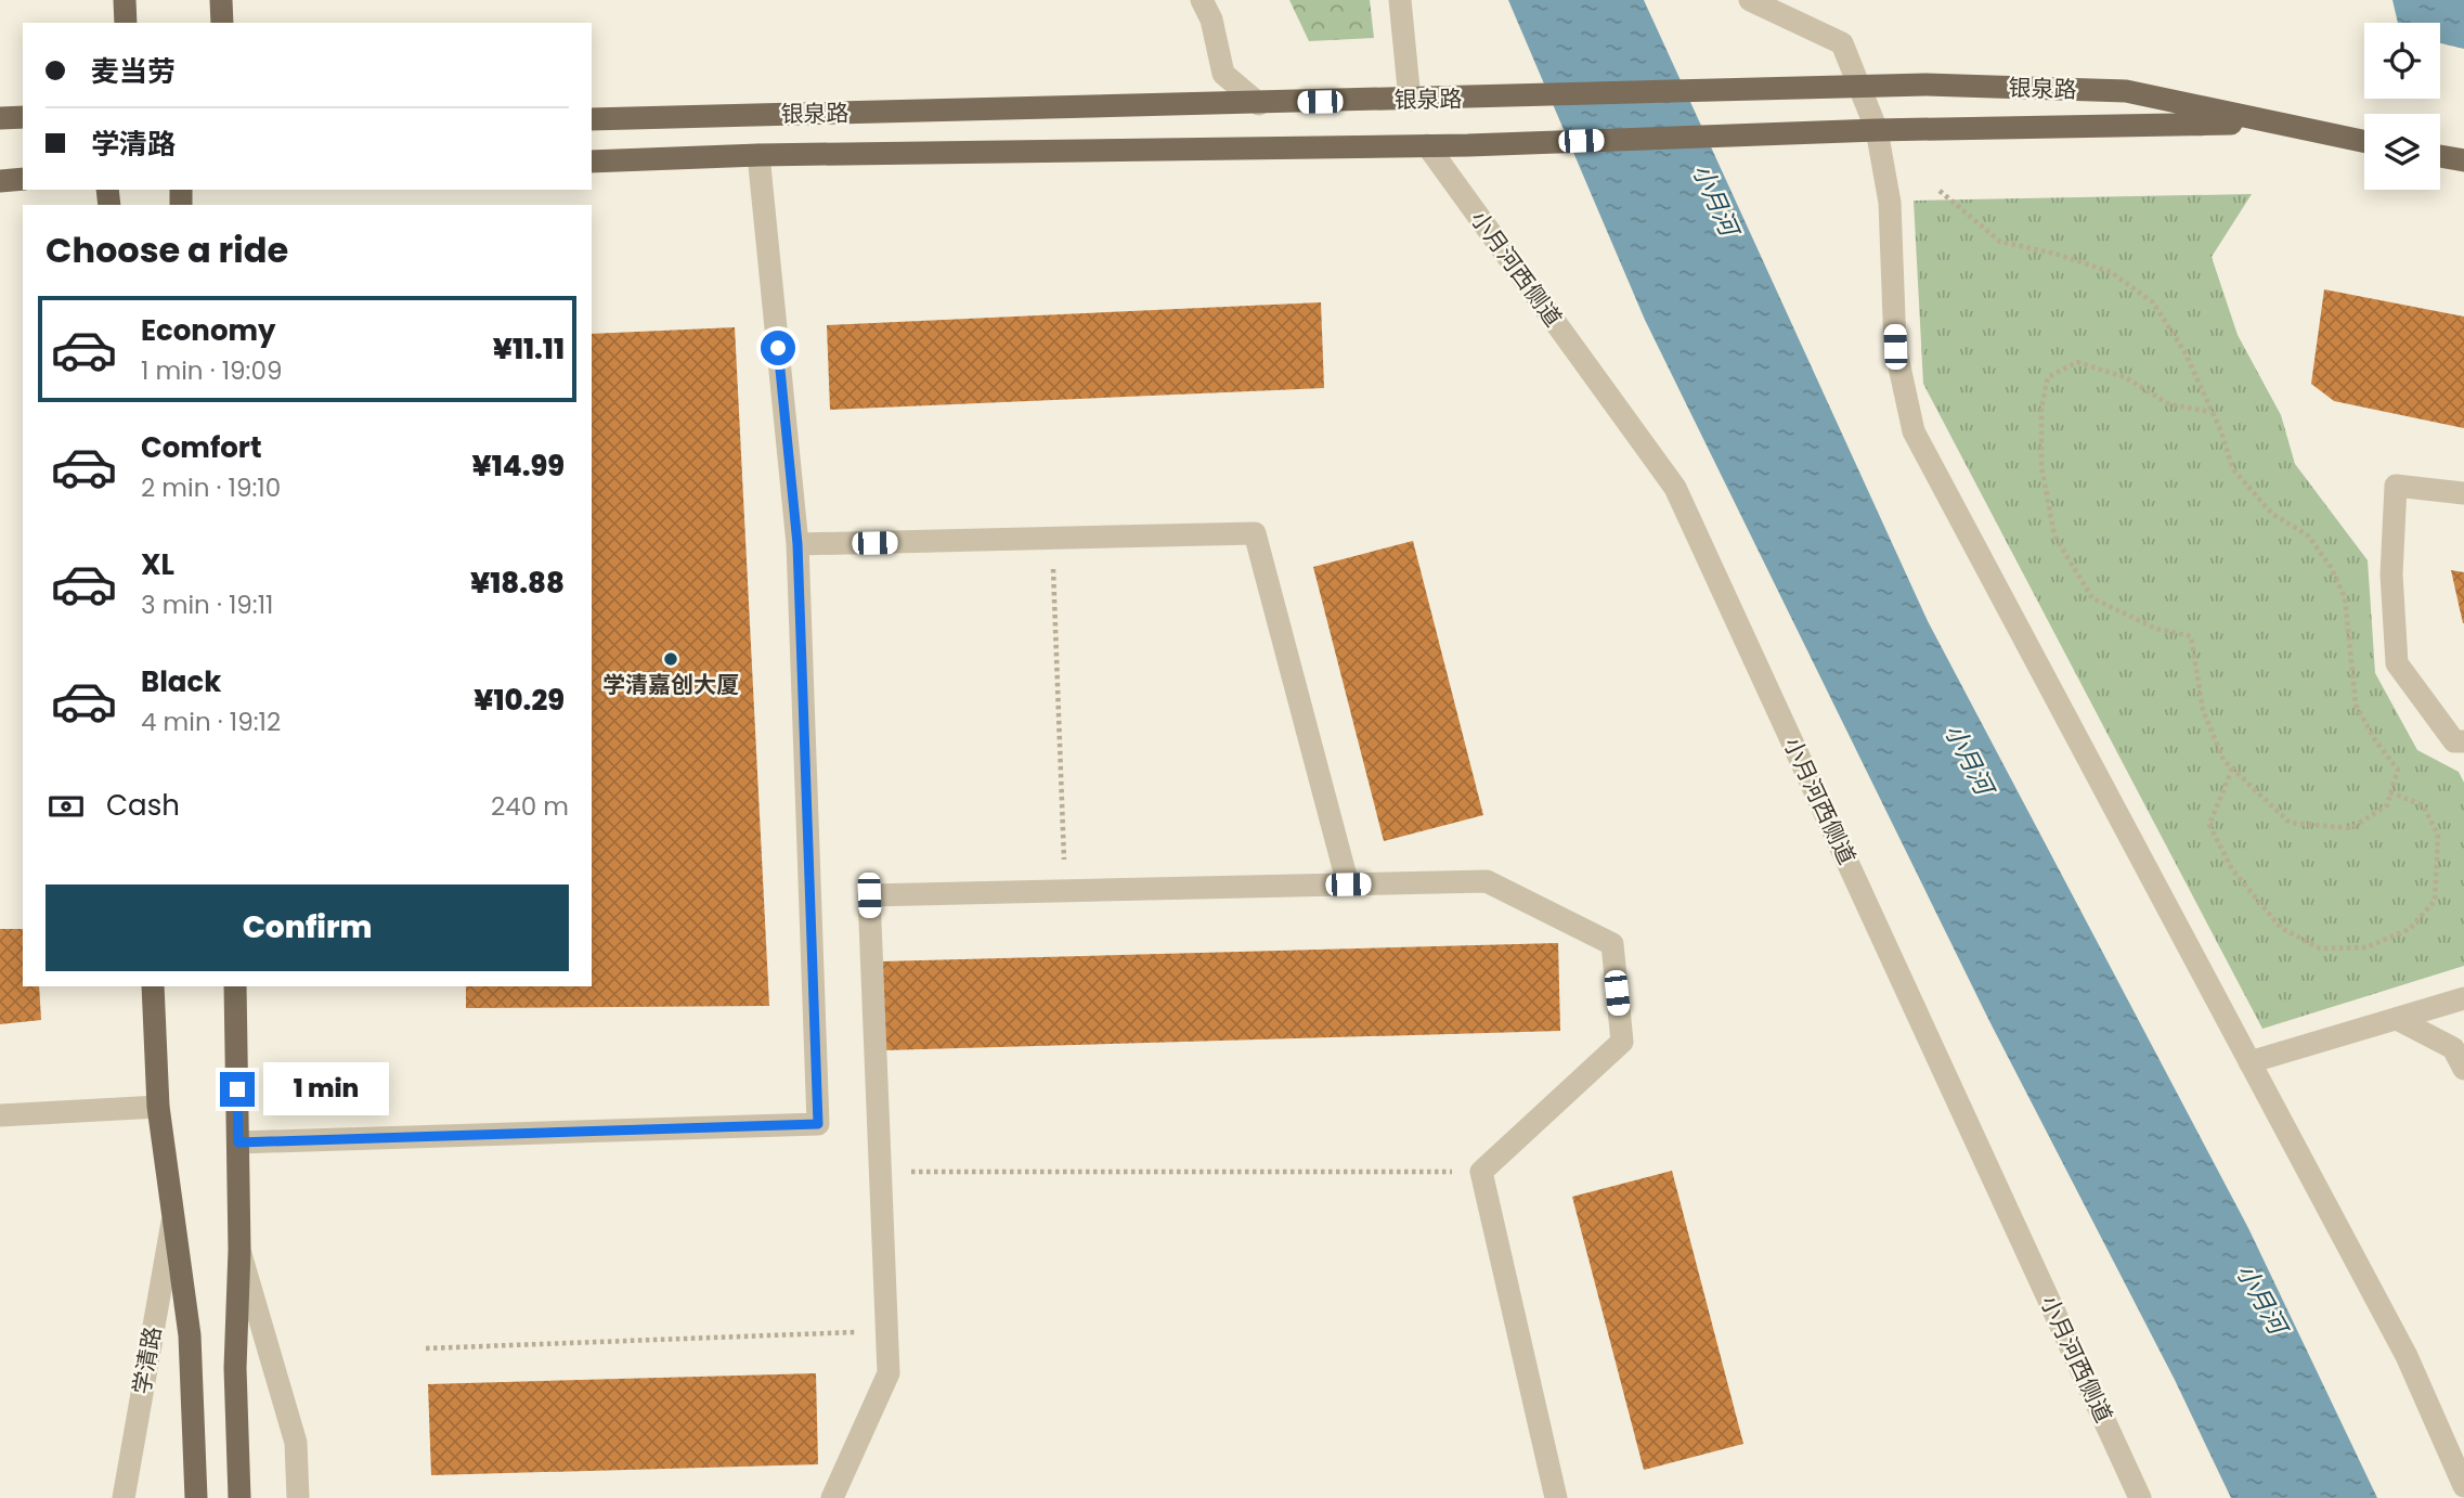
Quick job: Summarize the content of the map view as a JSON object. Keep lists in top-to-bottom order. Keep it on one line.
{"streets":{"main road":["银泉路","学清路"],"street":["小月河西侧道"]},"crossings":[["银泉路","小月河西侧道"]],"water":["小月河"],"places":["学清嘉创大厦"],"page":{"banner":["麦当劳","学清路"],"heading":"Choose a ride","list":[{"name":"Economy","note":"1 min · 19:09","value":"¥11.11"},{"name":"Comfort","note":"2 min · 19:10","value":"¥14.99"},{"name":"XL","note":"3 min · 19:11","value":"¥18.88"},{"name":"Black","note":"4 min · 19:12","value":"¥10.29"}],"pay":["Cash","240 m"],"buttons":"Confirm","bubble":"1 min"}}
